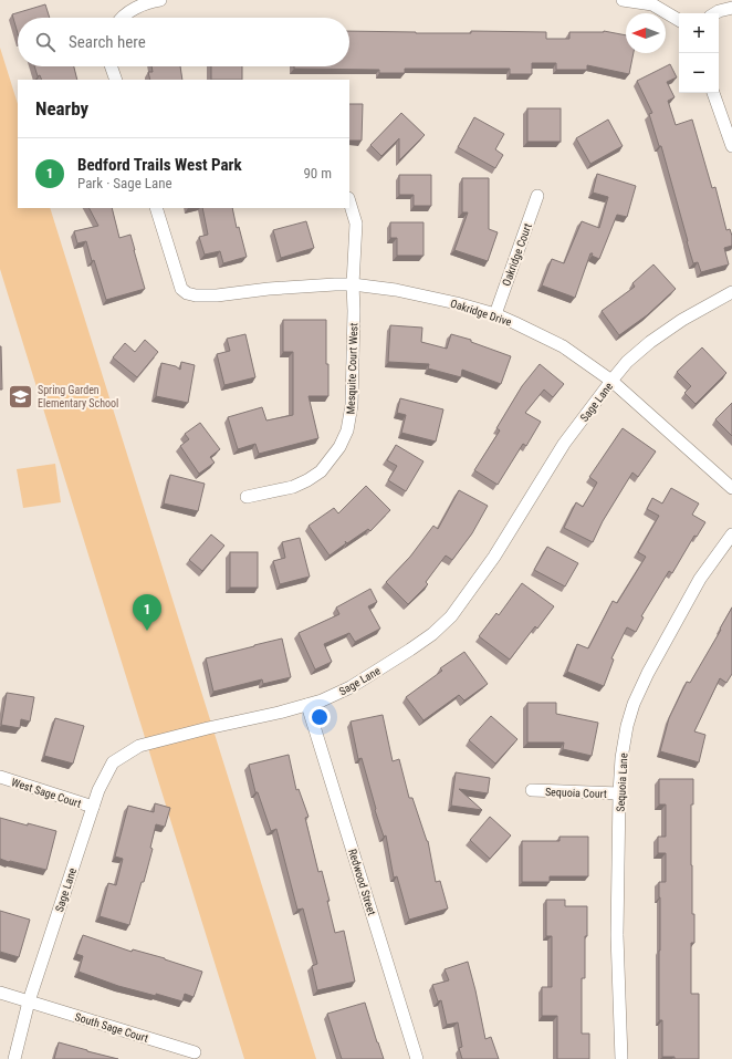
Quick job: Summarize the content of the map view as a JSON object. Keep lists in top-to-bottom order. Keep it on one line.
{"streets":{"street":["Oakridge Court","Oakridge Drive","Mesquite Court West","Sage Lane","Sequoia Lane","West Sage Court","Sequoia Court","Redwood Street","South Sage Court"]},"crossings":[["Oakridge Court","Oakridge Drive"],["Oakridge Drive","Mesquite Court West"],["Oakridge Drive","Sage Lane"],["Sage Lane","West Sage Court"],["Sage Lane","Redwood Street"],["Sage Lane","South Sage Court"],["Sequoia Lane","Sequoia Court"]],"places":{"school or university":["Spring Garden Elementary School"]},"north":"left","page":{"map_buttons":["+","−"],"search":"Search here","heading":"Nearby","list":[{"mark":"1","name":"Bedford Trails West Park","note":"Park · Sage Lane","value":"90 m"}],"pins":"1"}}
